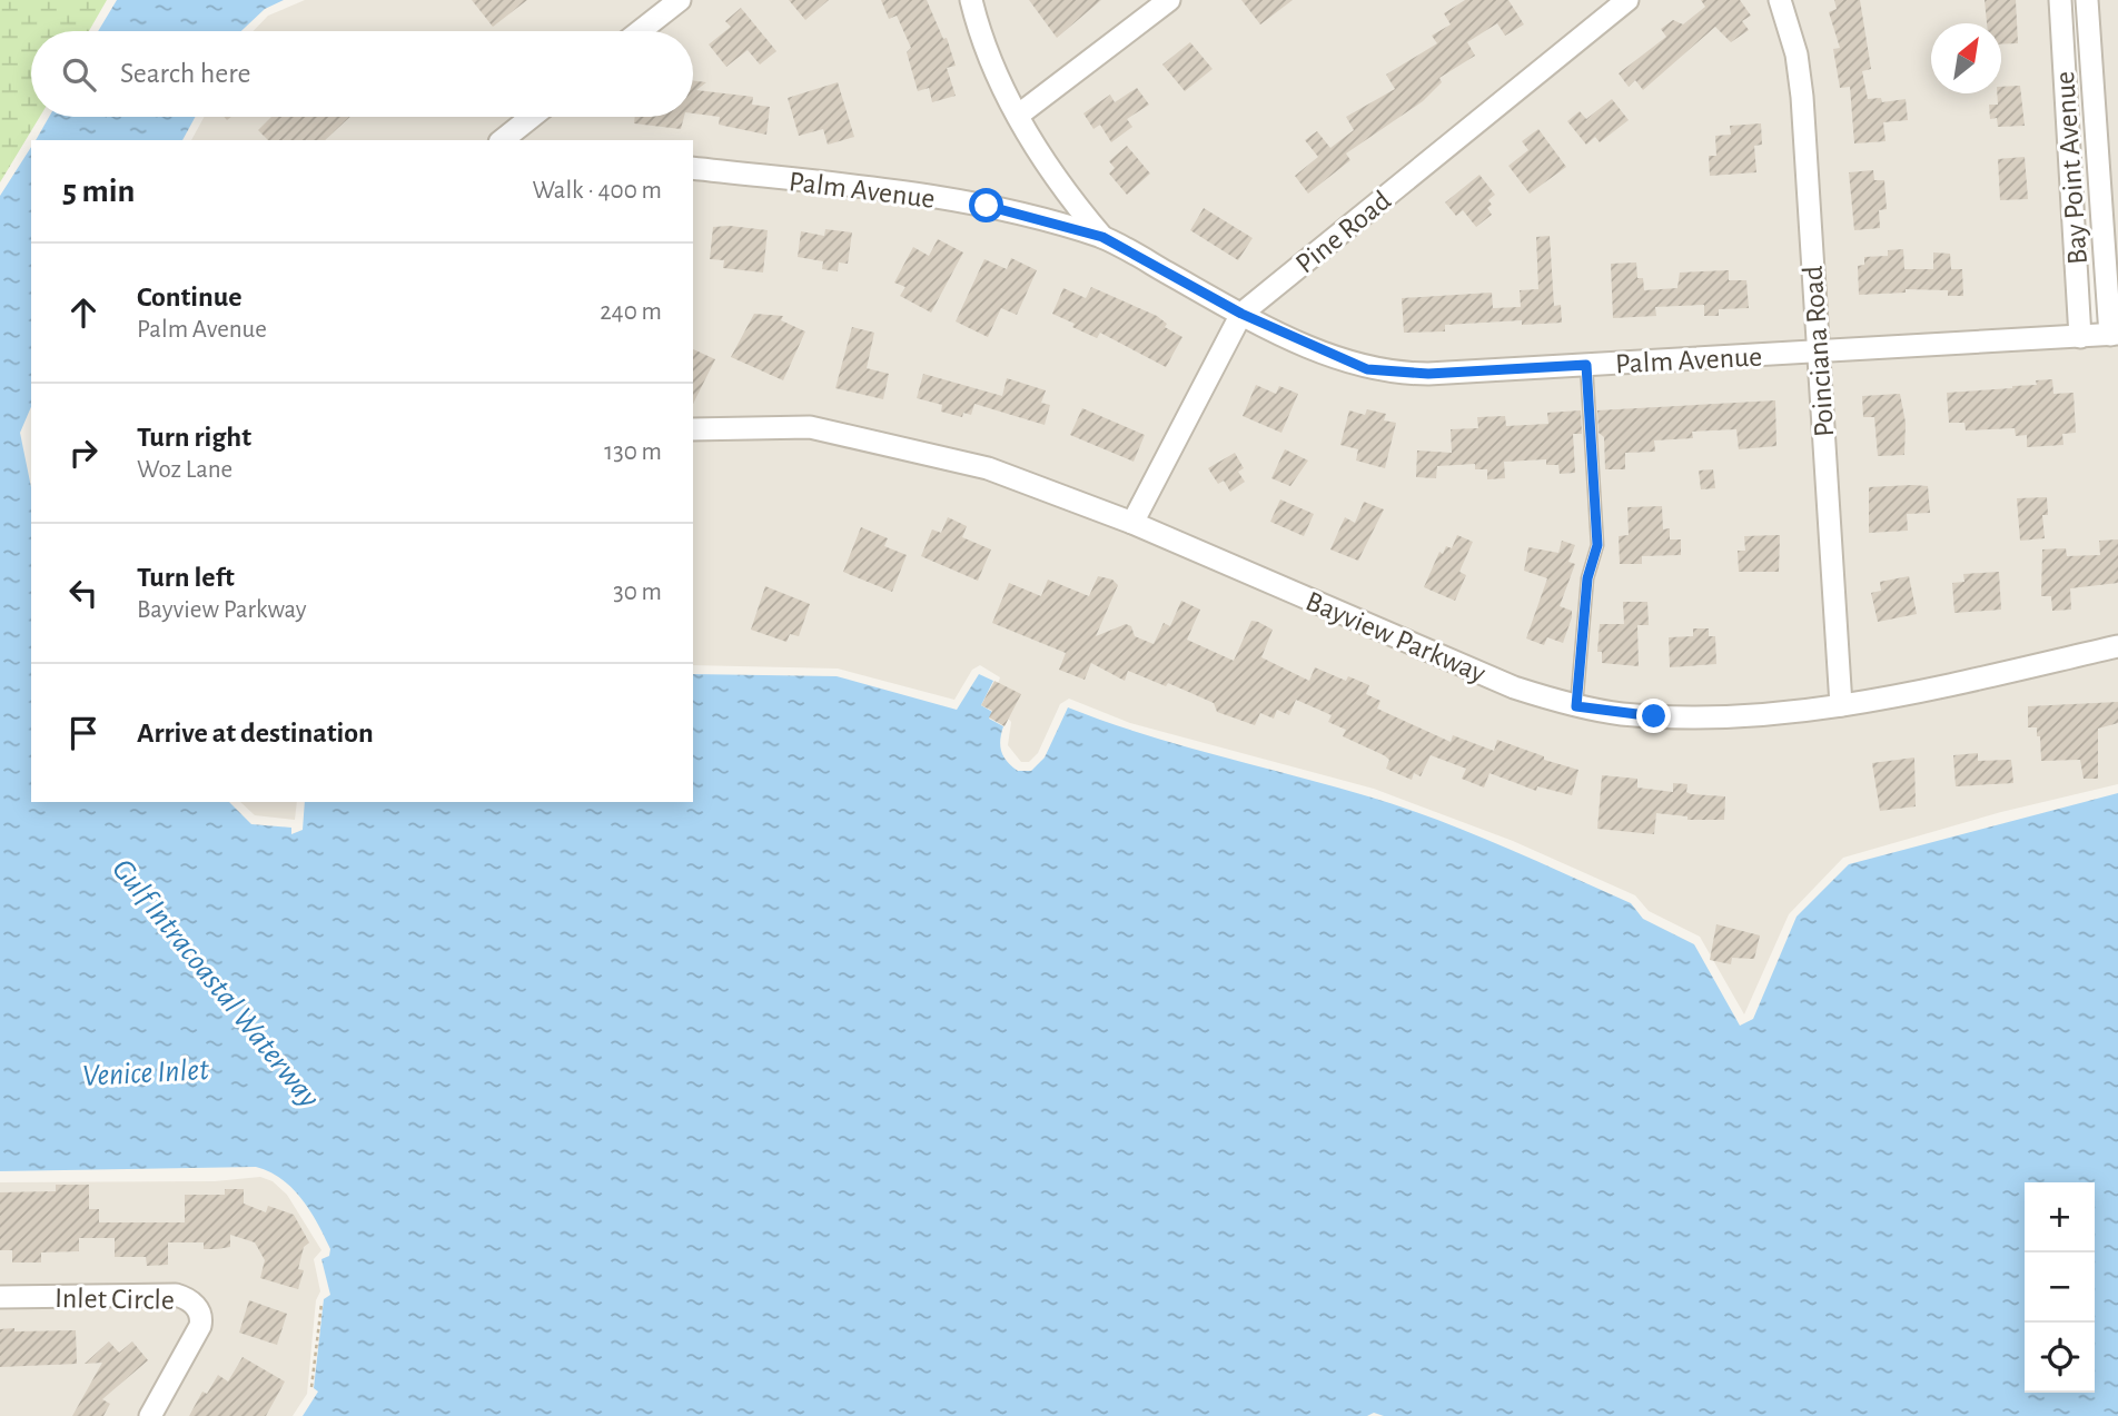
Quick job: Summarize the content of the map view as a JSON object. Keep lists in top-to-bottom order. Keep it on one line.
{"streets":{"street":["Bay Point Avenue","Palm Avenue","Pine Road","Poinciana Road","Bayview Parkway","Inlet Circle"]},"crossings":[["Bay Point Avenue","Palm Avenue"],["Palm Avenue","Pine Road"],["Palm Avenue","Poinciana Road"],["Pine Road","Bayview Parkway"],["Poinciana Road","Bayview Parkway"]],"water":["Gulf Intracoastal Waterway","Venice Inlet"],"north":"top right","page":{"search":"Search here","heading":["5 min","Walk · 400 m"],"list":[["Continue","Palm Avenue","240 m"],["Turn right","Woz Lane","130 m"],["Turn left","Bayview Parkway","30 m"],"Arrive at destination"],"map_buttons":["+","−"]}}
